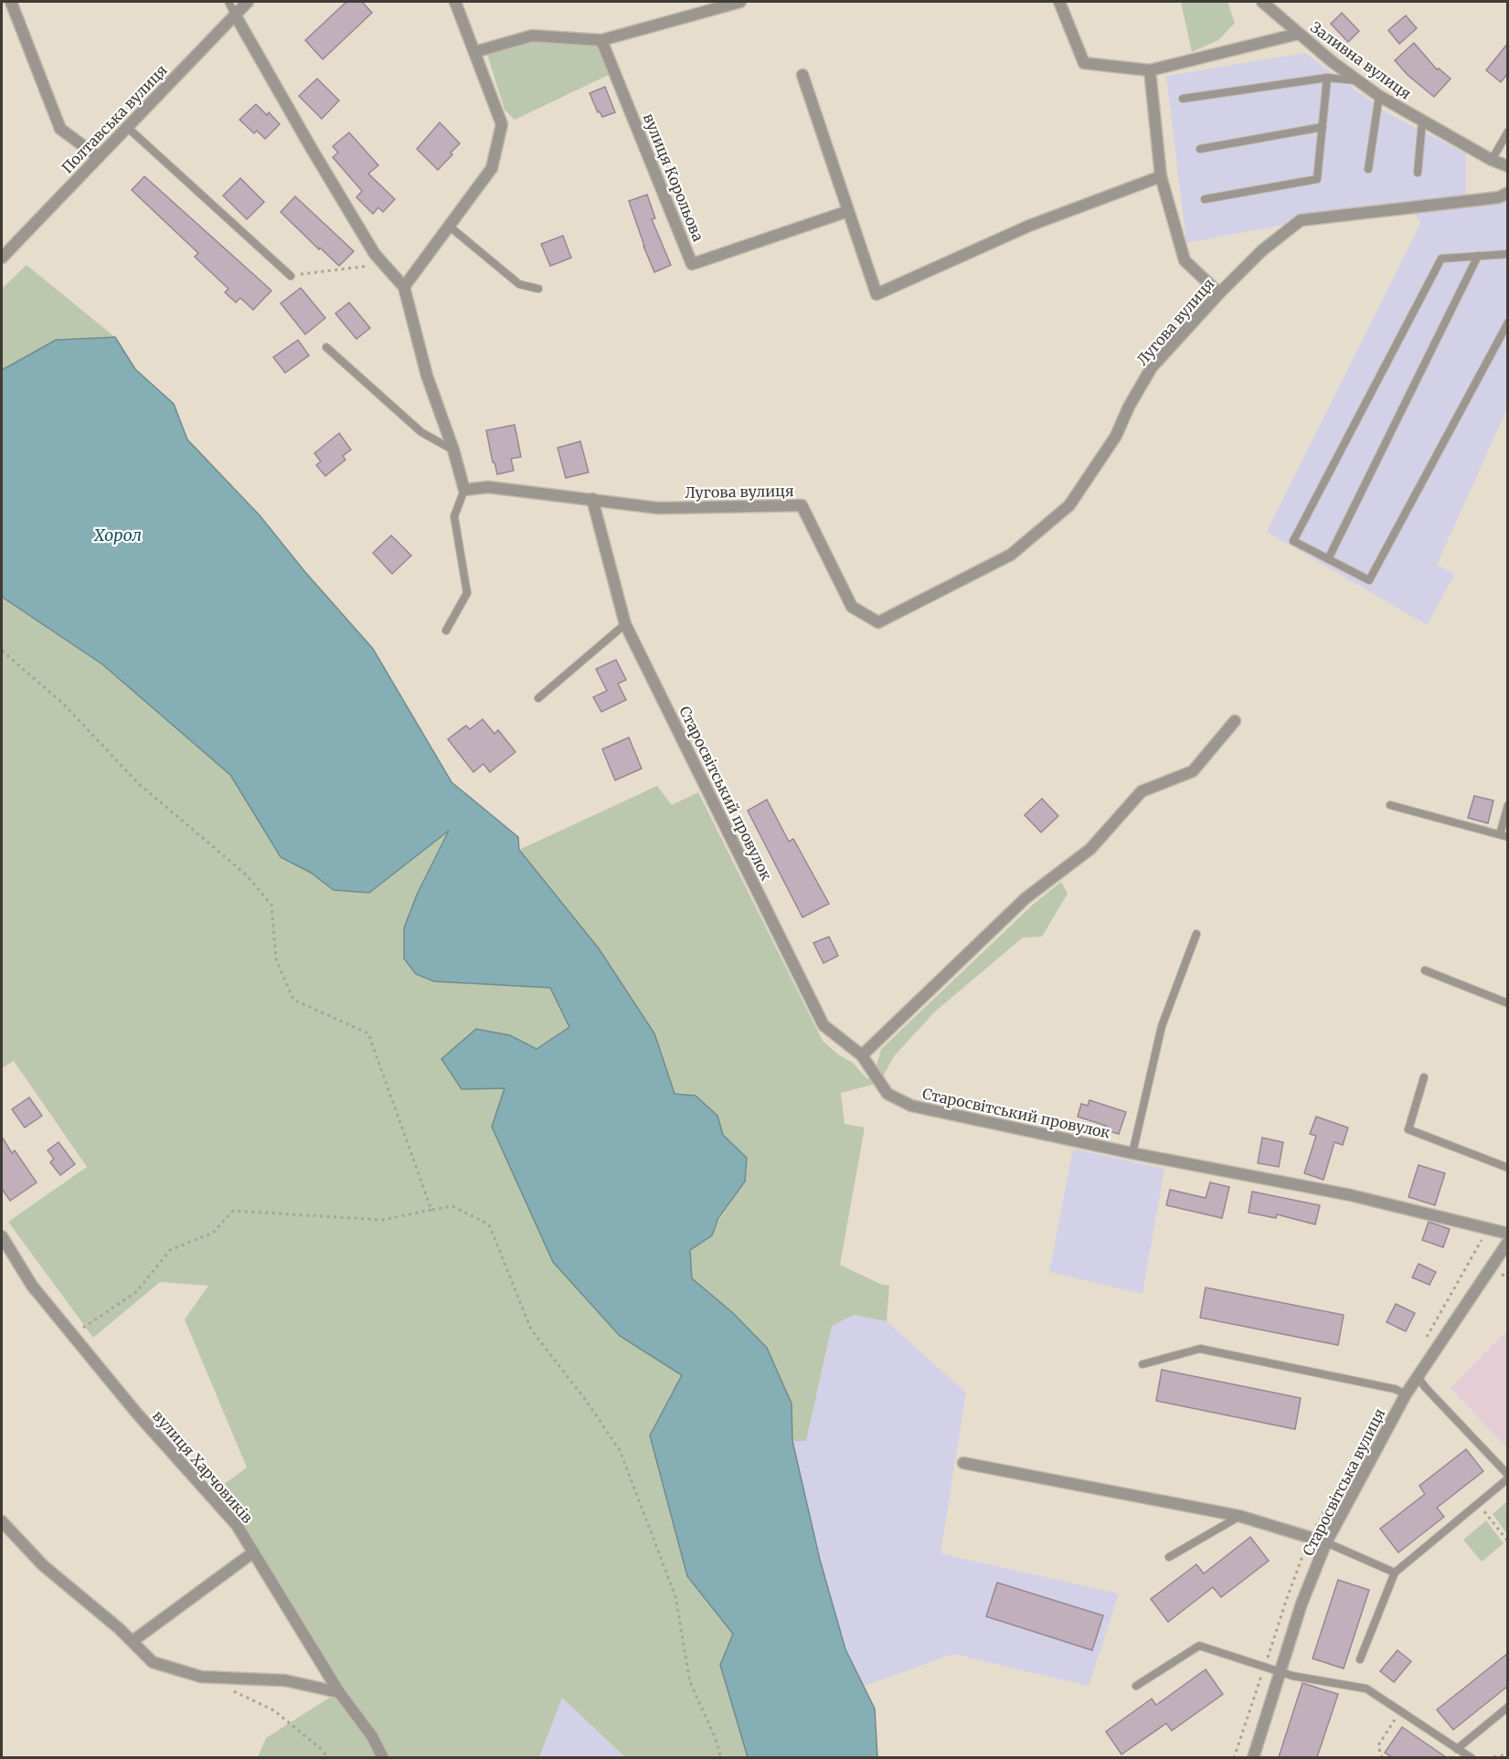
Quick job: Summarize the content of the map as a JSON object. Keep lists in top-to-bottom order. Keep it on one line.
{"streets":{"street":["Заливна вулиця","Полтавська вулиця","вулиця Корольова","Лугова вулиця","Старосвітський провулок","вулиця Харчовиків","Старосвітська вулиця"]},"crossings":[["Лугова вулиця","Старосвітський провулок"]],"water":["Хорол"]}
